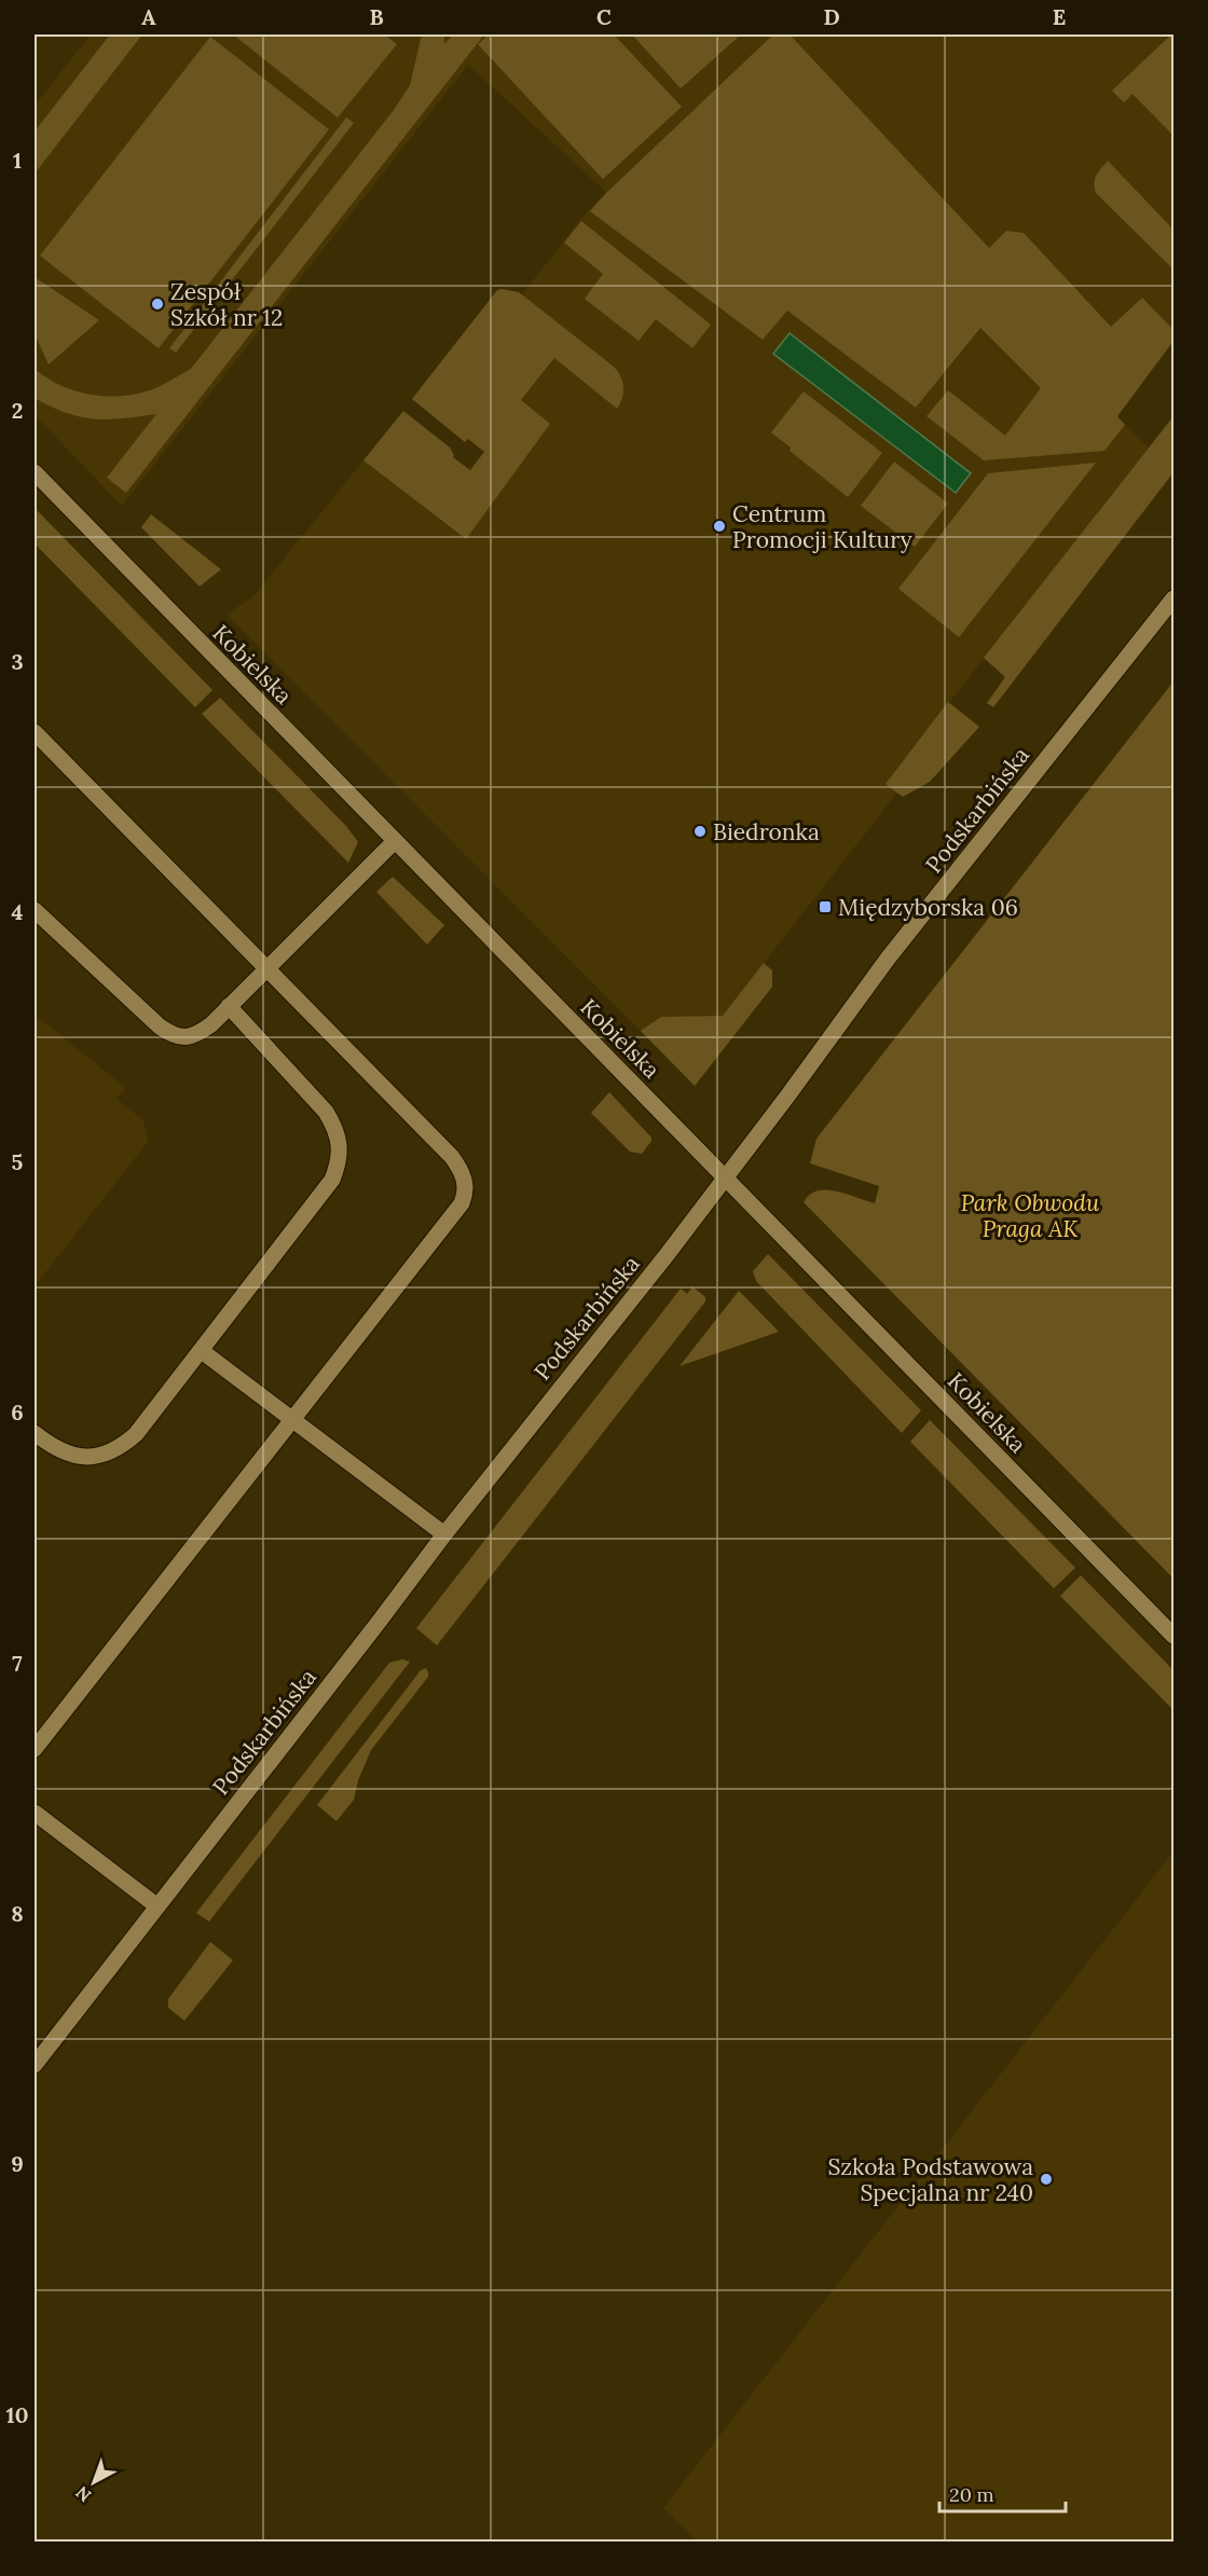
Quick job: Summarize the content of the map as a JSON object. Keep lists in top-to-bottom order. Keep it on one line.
{"streets":{"street":["Kobielska","Podskarbińska"]},"crossings":[["Kobielska","Podskarbińska"]],"parks":["Park Obwodu Praga AK"],"places":{"other":["Zespół Szkół nr 12","Centrum Promocji Kultury","Biedronka","Szkoła Podstawowa Specjalna nr 240"],"transit":["Międzyborska 06"]},"scale_bar":"20 m","north":"bottom left","grid":{"columns":["A","B","C","D","E"],"rows":["1","2","3","4","5","6","7","8","9","10"]}}
